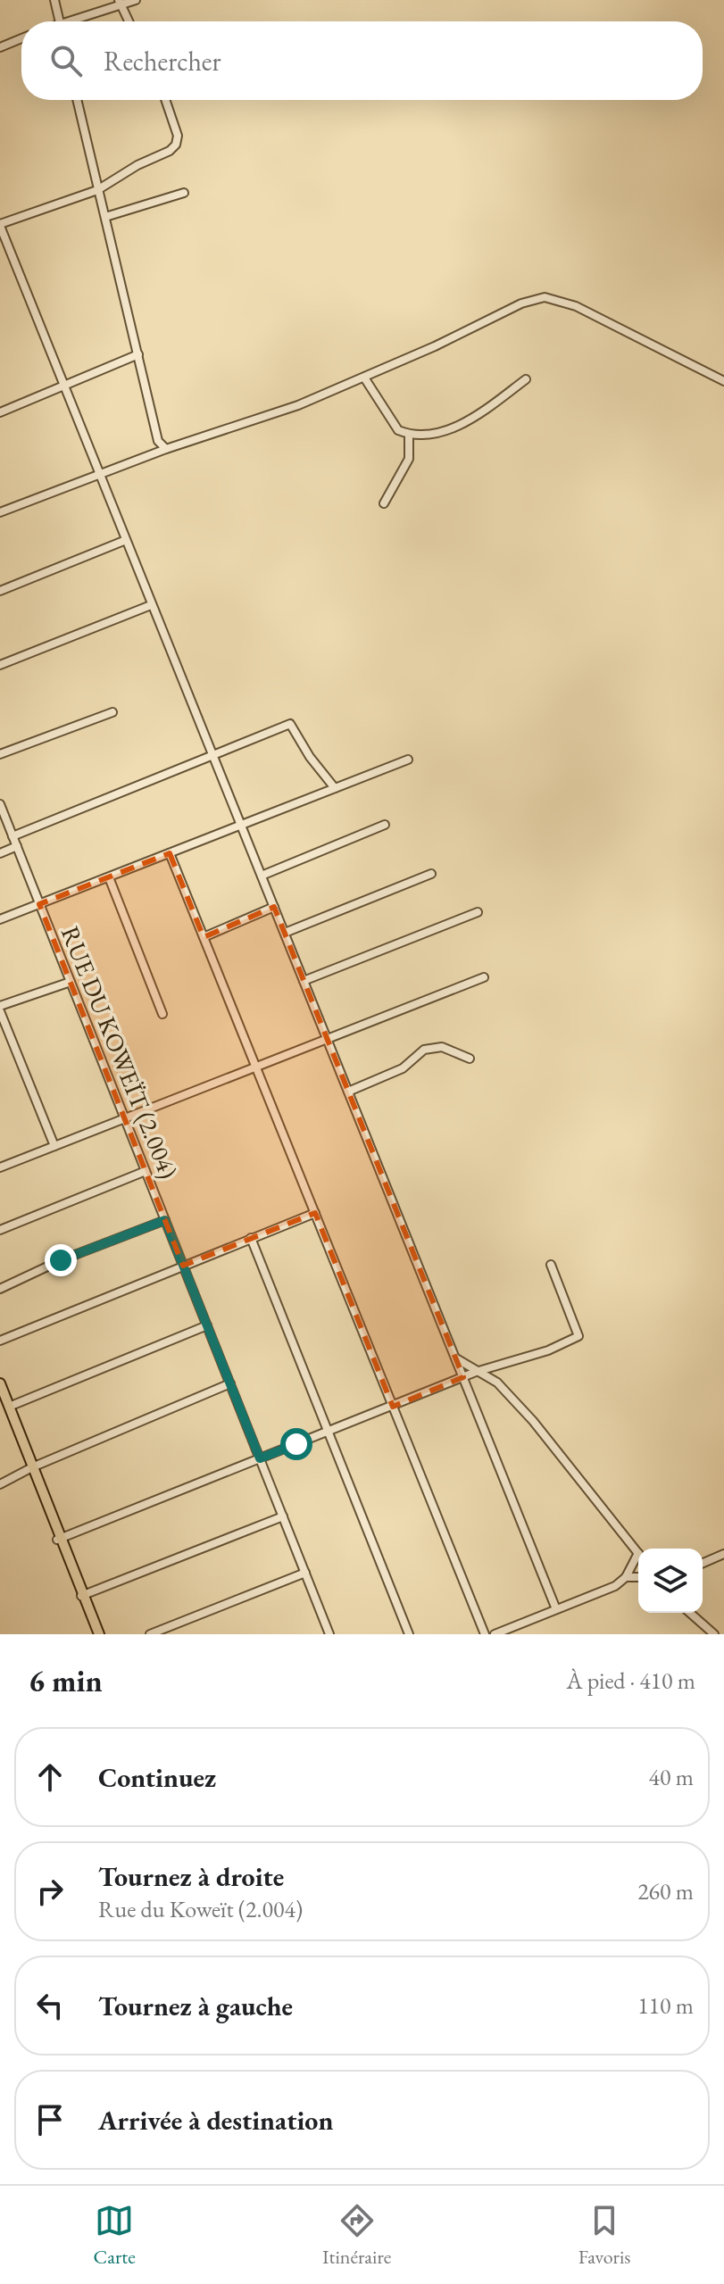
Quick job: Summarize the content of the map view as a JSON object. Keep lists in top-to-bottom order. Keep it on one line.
{"streets":{"street":["RUE DU KOWEÏT (2.004)"]},"page":{"search":"Rechercher","heading":["6 min","À pied · 410 m"],"list":[["Continuez","40 m"],["Tournez à droite","Rue du Koweït (2.004)","260 m"],["Tournez à gauche","110 m"],"Arrivée à destination"],"nav":["Carte","Itinéraire","Favoris"]}}
